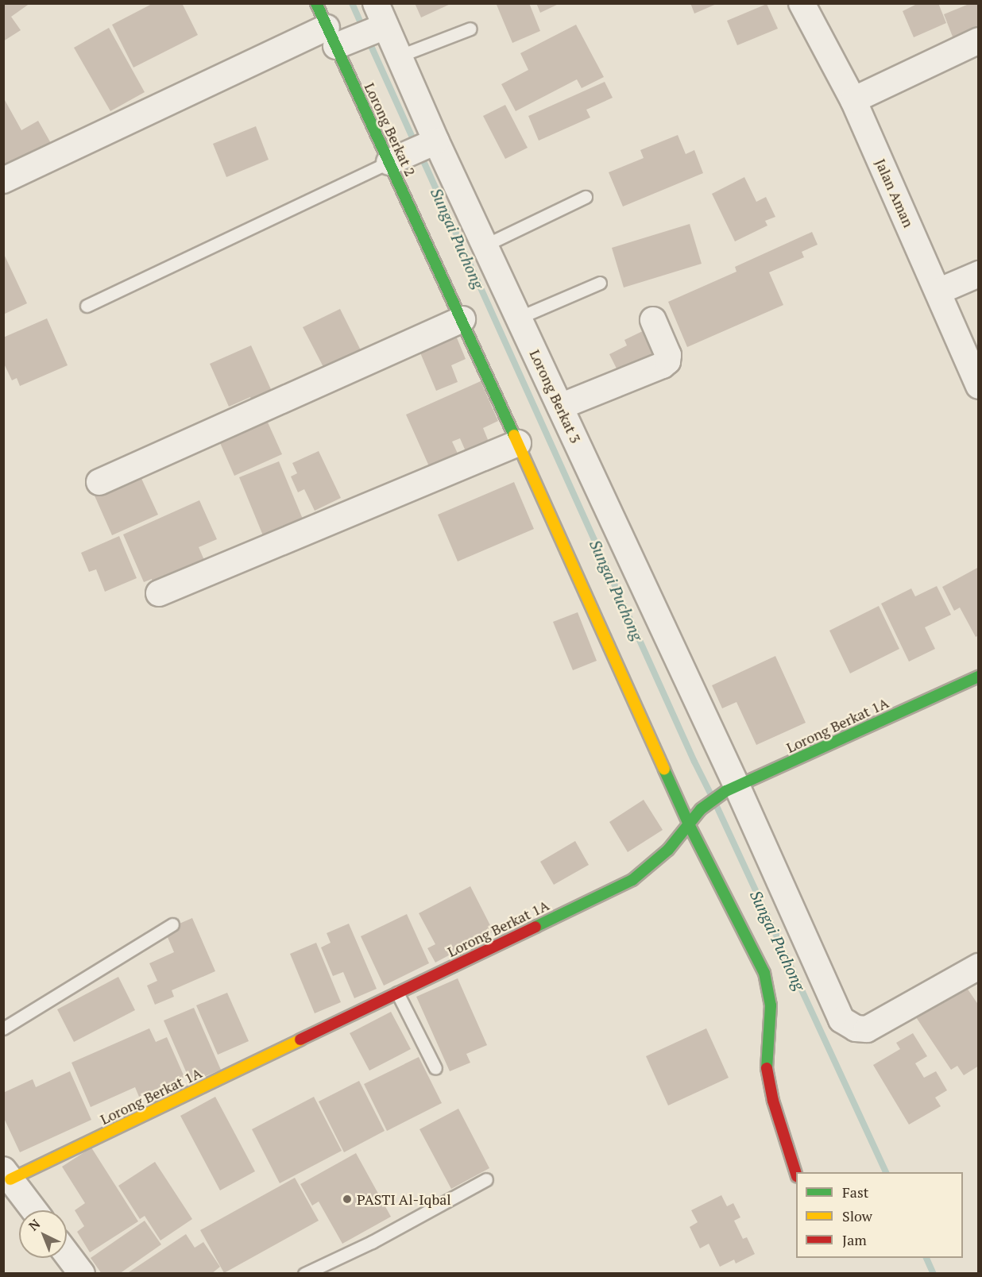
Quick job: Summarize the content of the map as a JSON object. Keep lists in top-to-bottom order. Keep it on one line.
{"streets":{"street":["Lorong Berkat 2","Jalan Aman","Lorong Berkat 3","Lorong Berkat 1A"]},"crossings":[["Lorong Berkat 2","Lorong Berkat 1A"],["Lorong Berkat 3","Lorong Berkat 1A"]],"water":["Sungai Puchong"],"places":["PASTI Al-Iqbal"],"legend":["Fast","Slow","Jam"],"north":"top left"}
